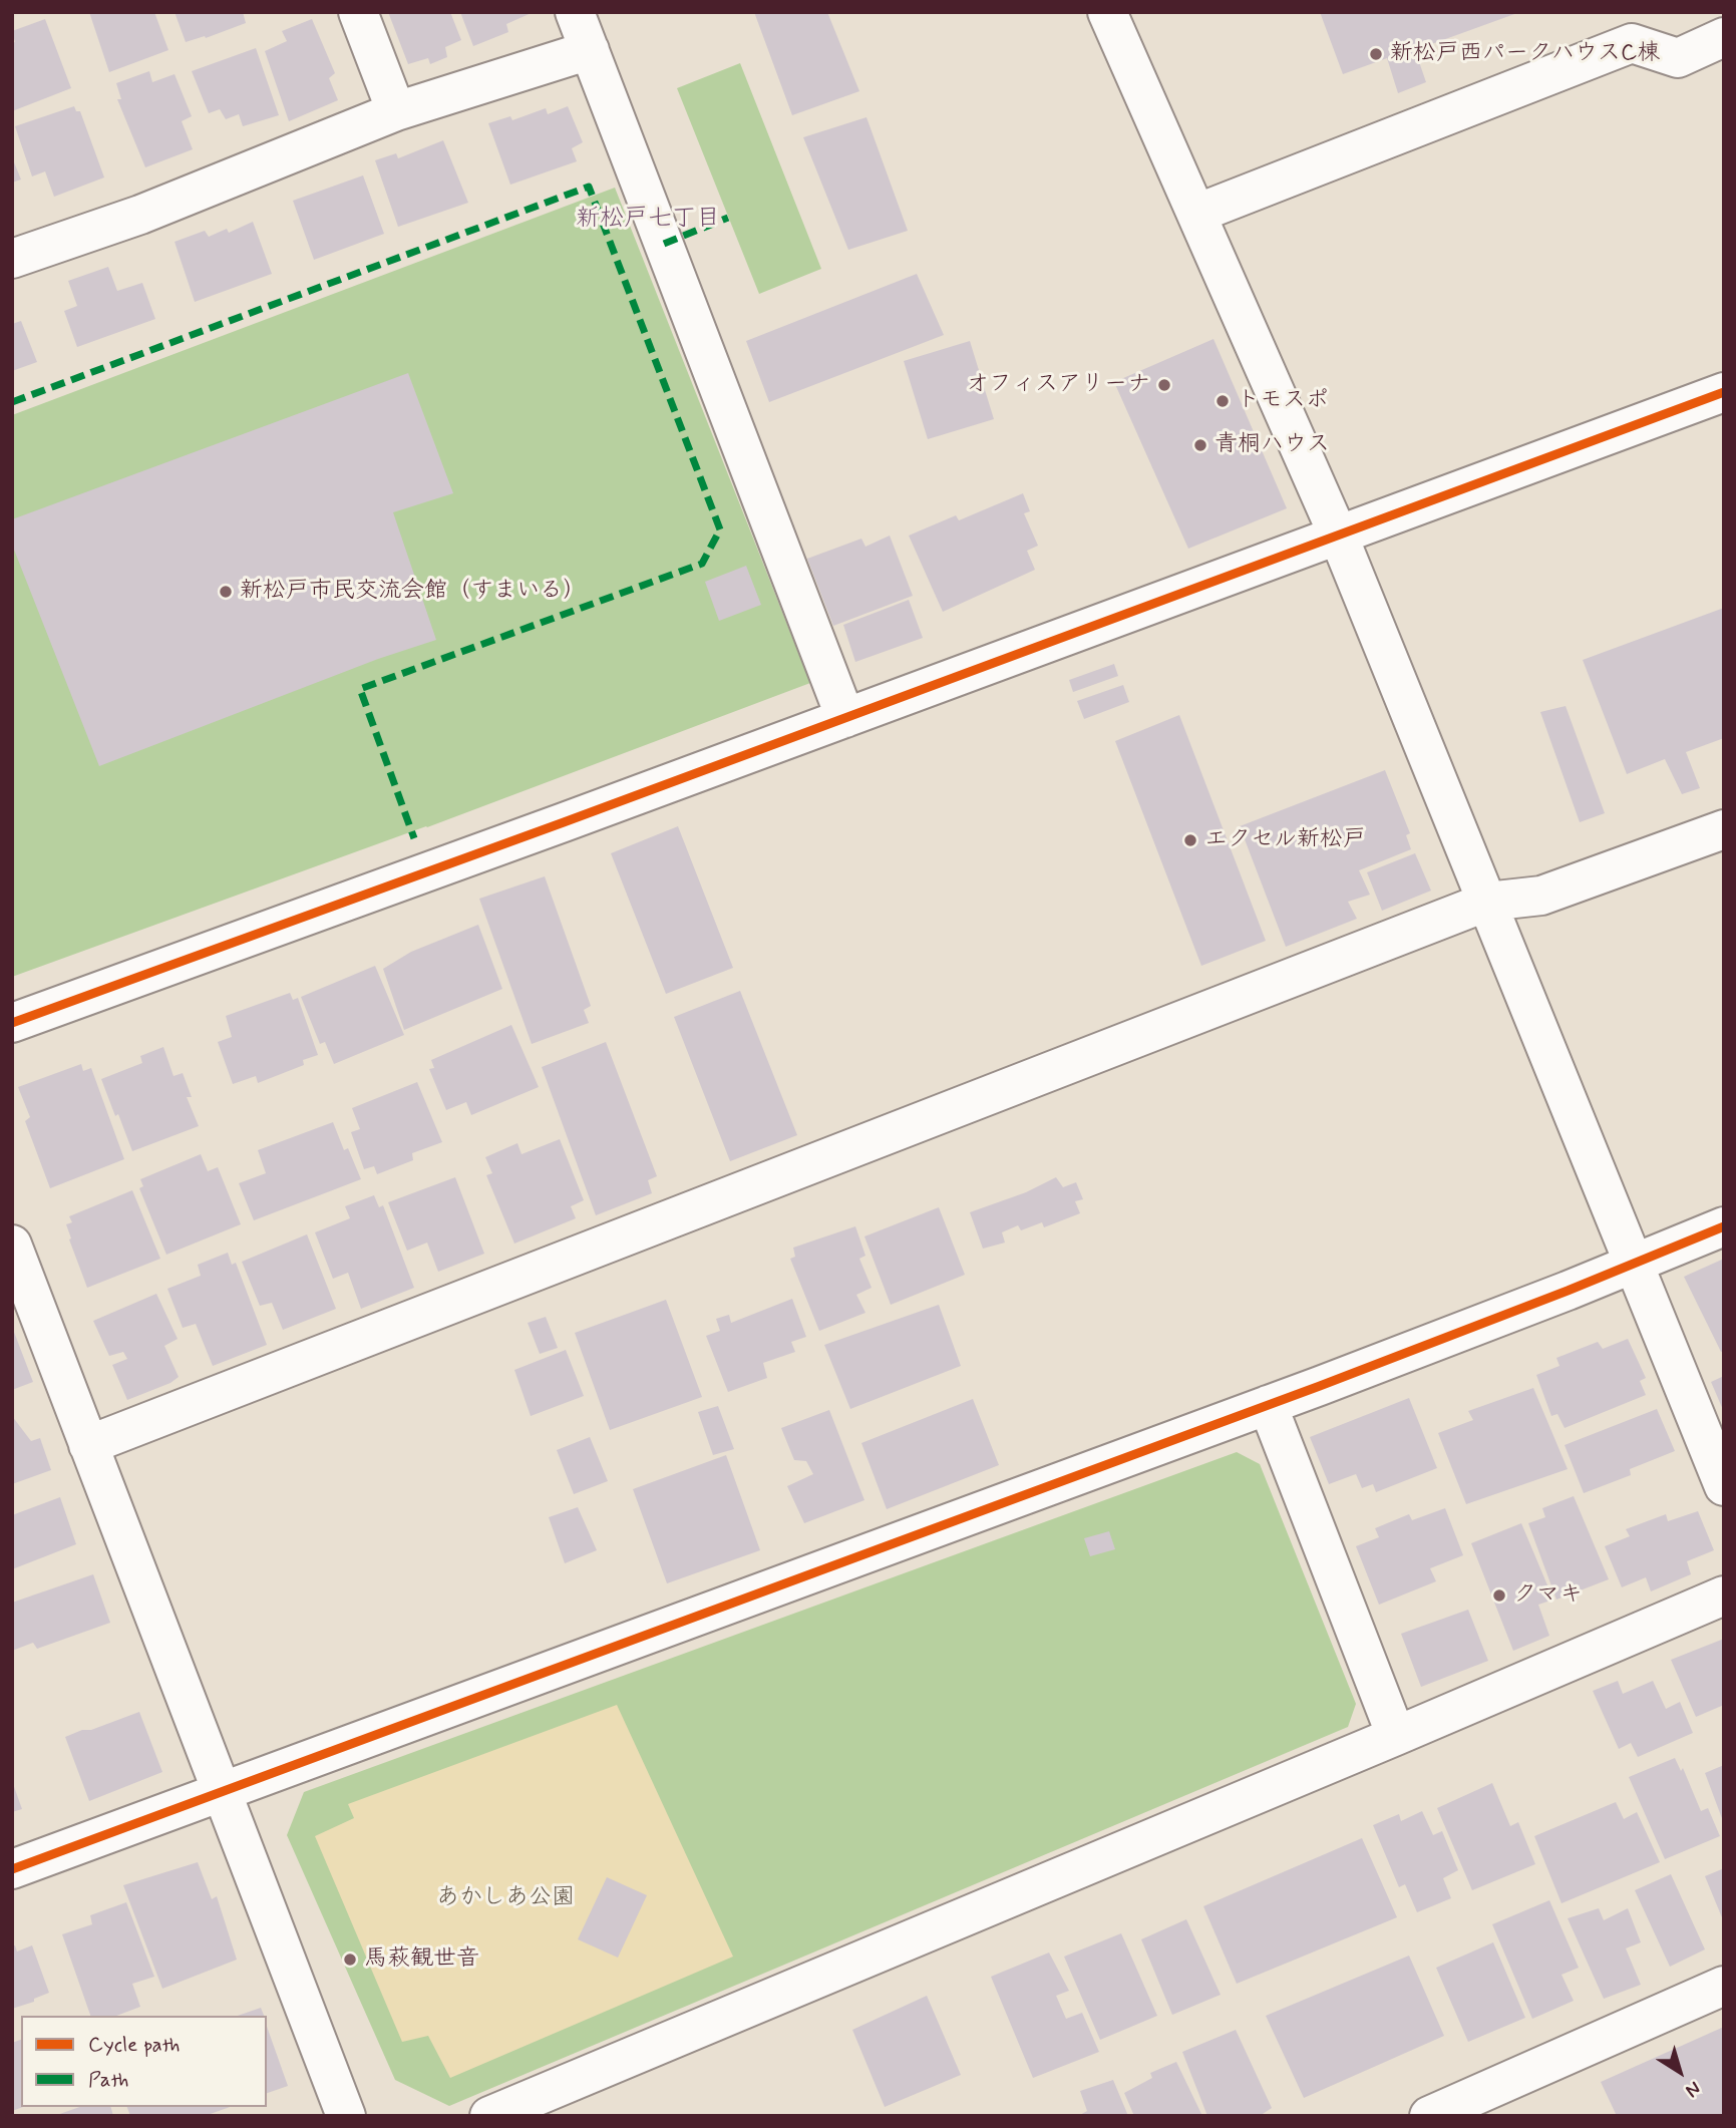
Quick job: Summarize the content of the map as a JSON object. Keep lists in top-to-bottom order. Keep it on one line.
{"districts":["新松戸七丁目"],"parks":["あかしあ公園"],"places":["新松戸西パークハウスC棟","オフィスアリーナ","トモスポ","青桐ハウス","新松戸市民交流会館（すまいる）","エクセル新松戸","クマキ","馬萩観世音"],"legend":["Cycle path","Path"],"north":"bottom right"}
